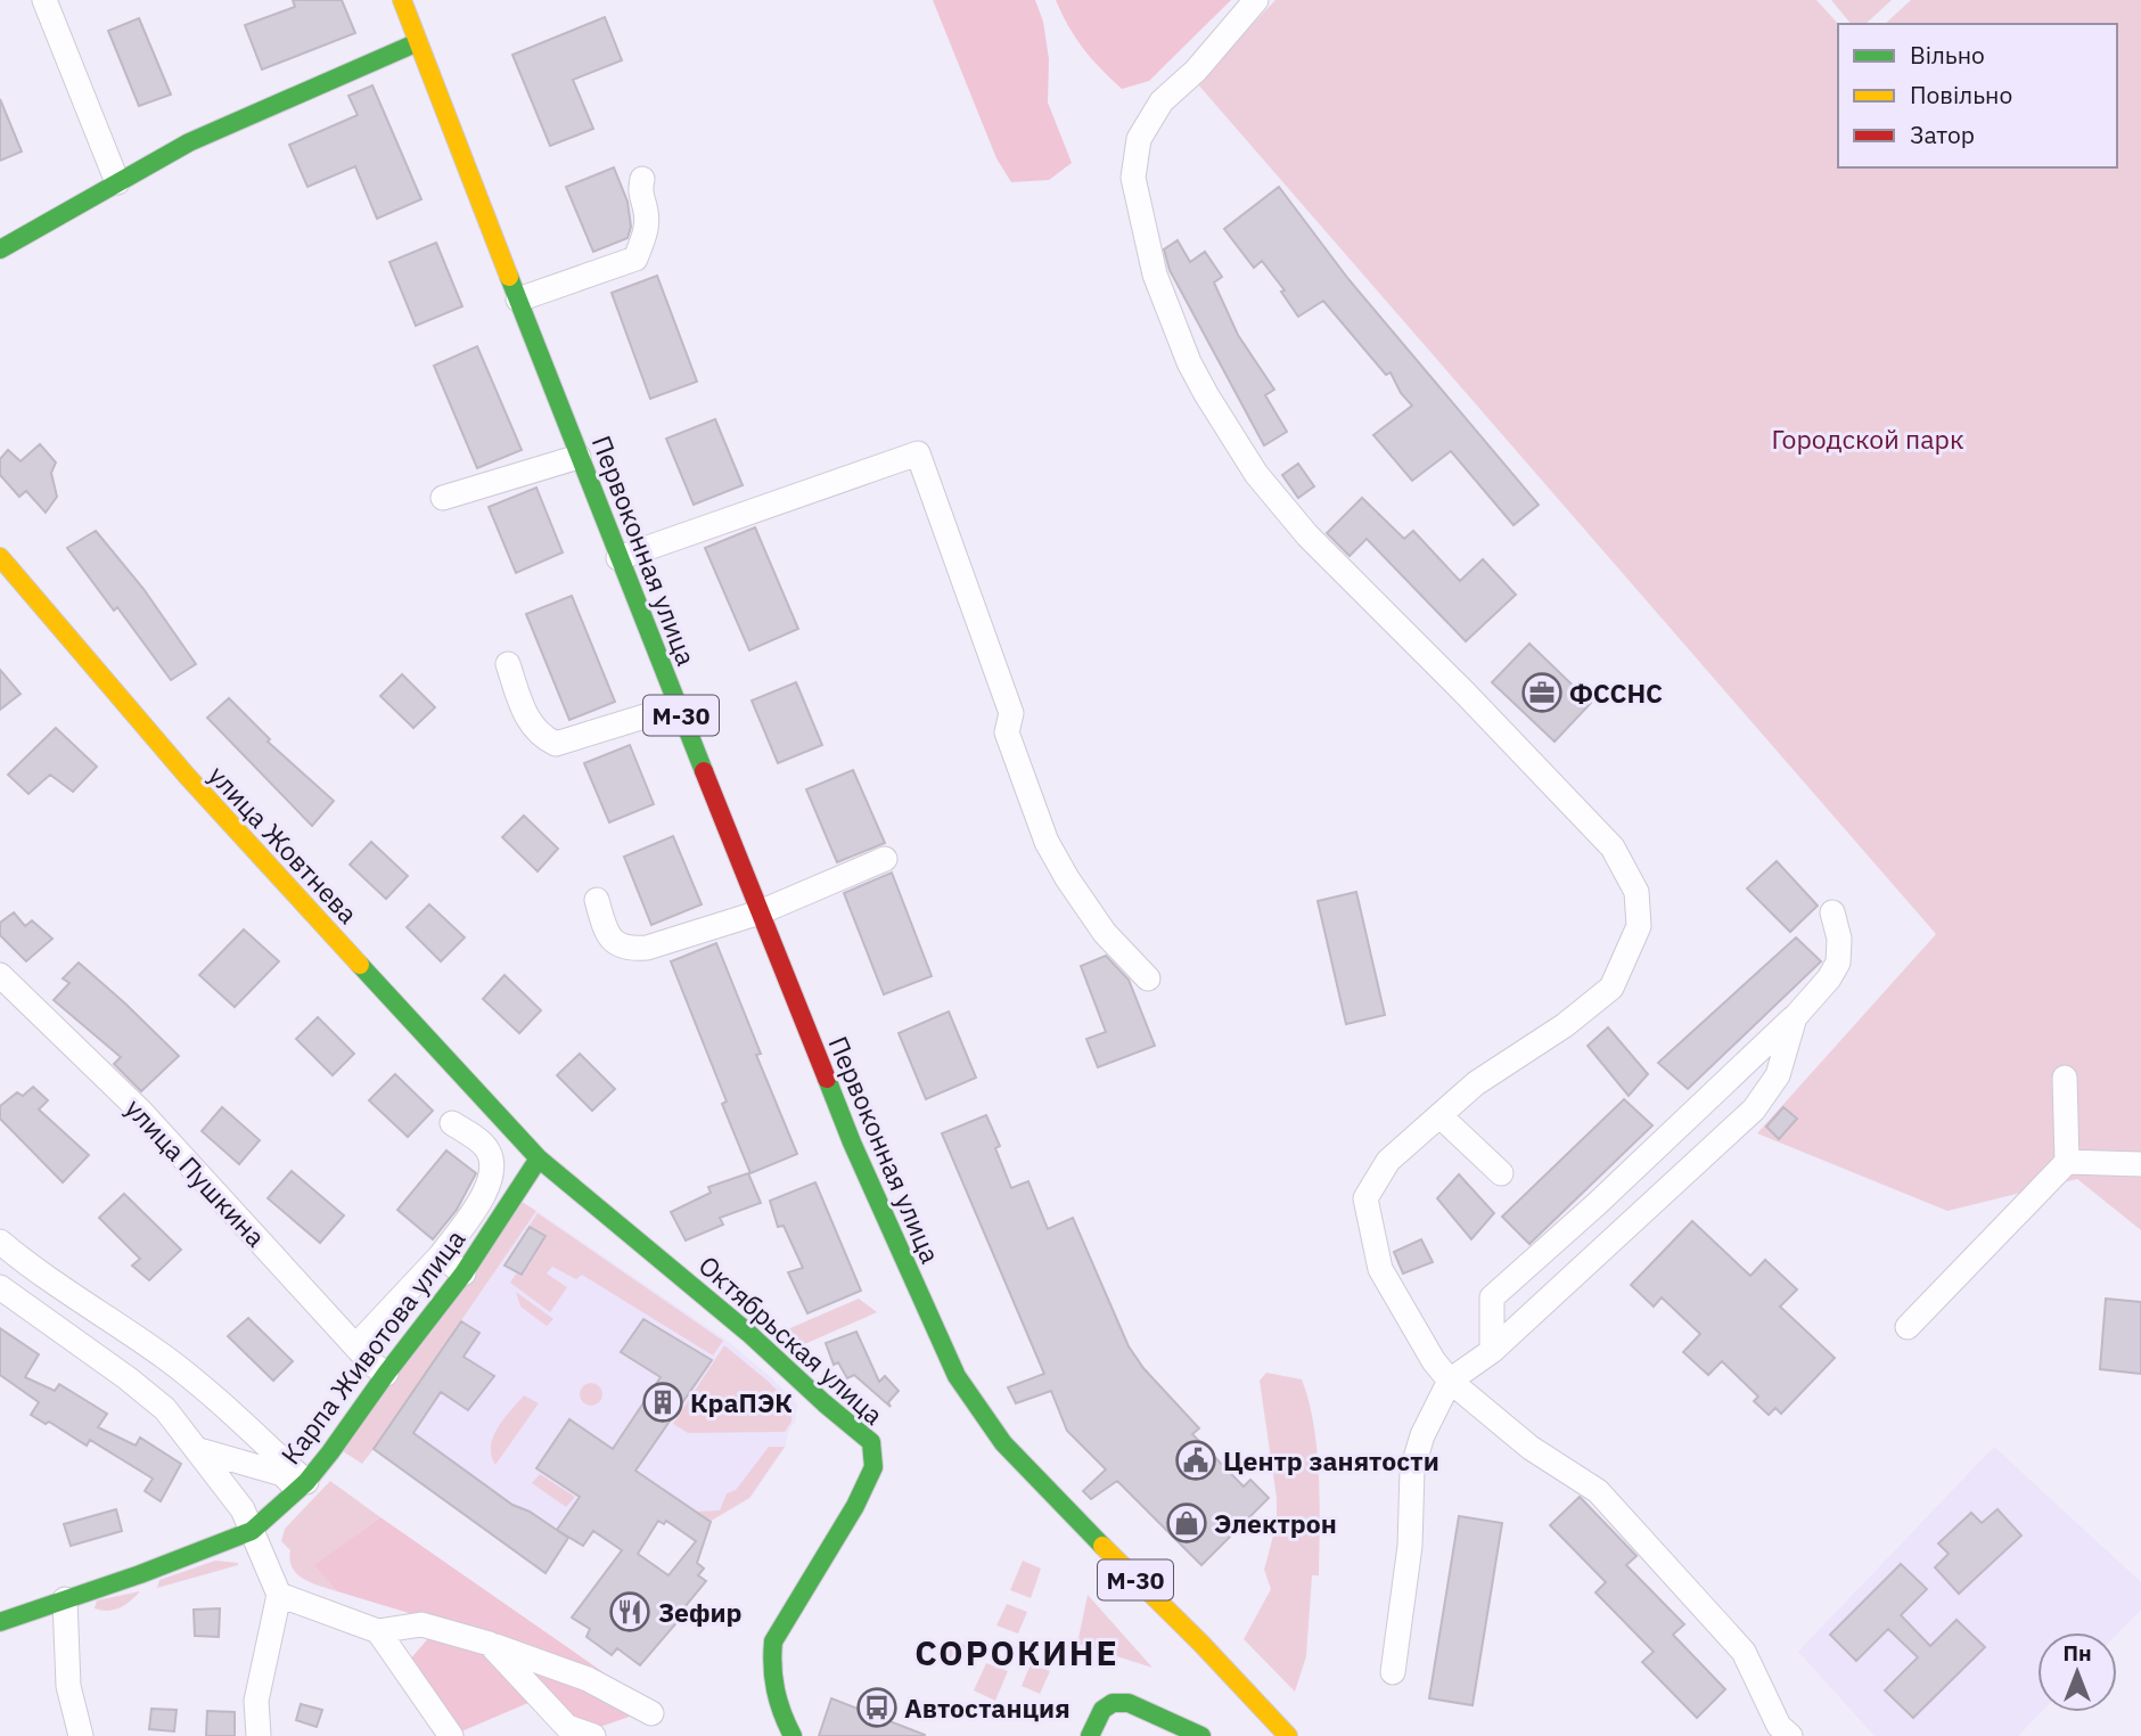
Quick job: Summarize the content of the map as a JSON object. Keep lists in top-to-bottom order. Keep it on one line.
{"streets":{"main road":["Первоконная улица","М-30","улица Жовтнева","Октябрьская улица","Карпа Животова улица"],"street":["улица Пушкина"]},"crossings":[["улица Жовтнева","Октябрьская улица"],["улица Жовтнева","Карпа Животова улица"],["улица Пушкина","Карпа Животова улица"],["Октябрьская улица","Карпа Животова улица"]],"districts":["СОРОКИНЕ"],"parks":["Городской парк"],"places":{"office":["ФССНС"],"building":["КраПЭК"],"public building":["Центр занятости"],"shop":["Электрон"],"restaurant":["Зефир"],"bus stop":["Автостанция"]},"legend":["Вільно","Повільно","Затор"],"north":"top"}
